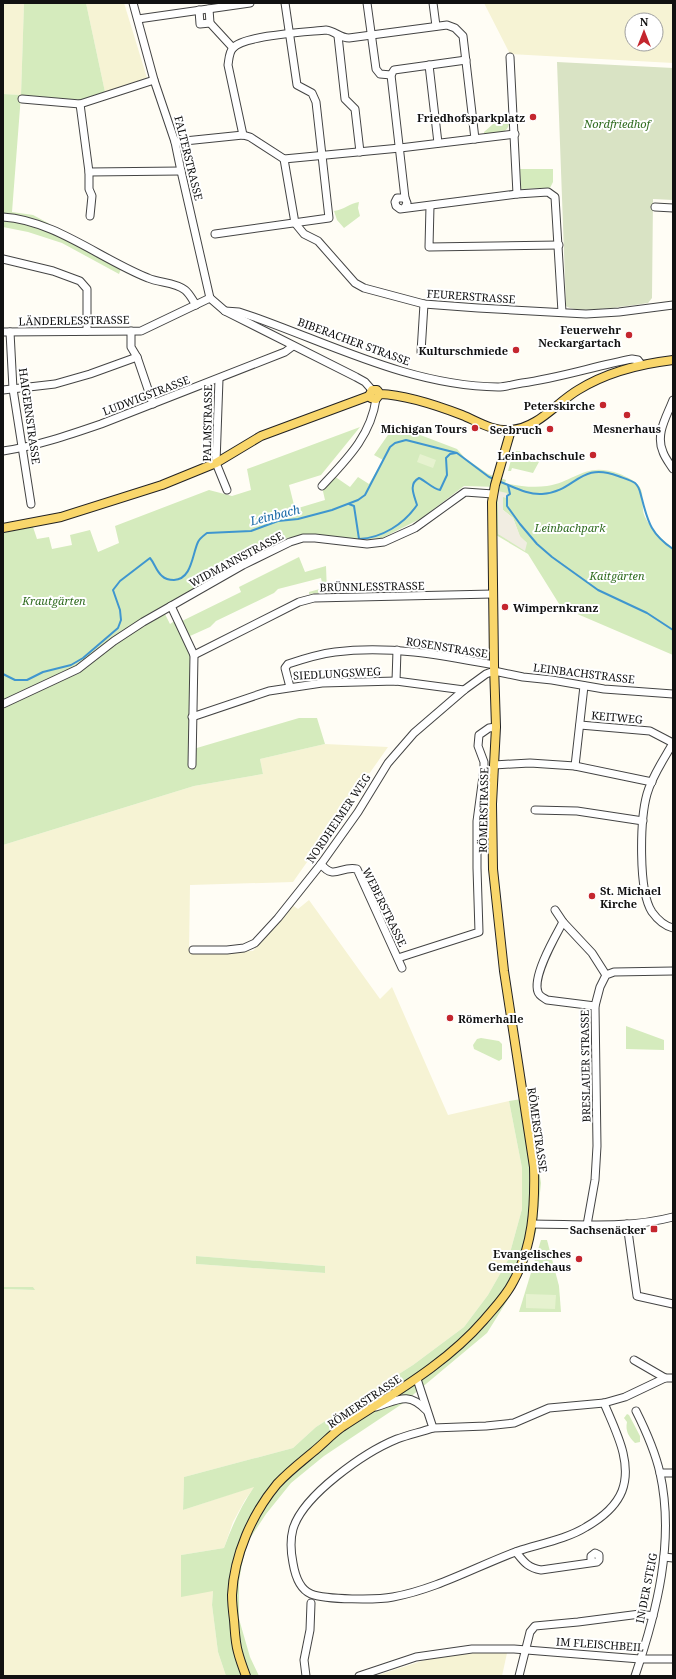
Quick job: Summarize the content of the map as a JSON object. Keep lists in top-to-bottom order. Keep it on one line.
{"streets":{"main road":["RÖMERSTRASSE"],"street":["FALTERSTRASSE","FEURERSTRASSE","LÄNDERLESSTRASSE","BIBERACHER STRASSE","LUDWIGSTRASSE","HAIGERNSTRASSE","PALMSTRASSE","WIDMANNSTRASSE","BRÜNNLESSTRASSE","ROSENSTRASSE","SIEDLUNGSWEG","LEINBACHSTRASSE","KEITWEG","NORDHEIMER WEG","WEBERSTRASSE","BRESLAUER STRASSE","IN DER STEIG","IM FLEISCHBEIL"]},"crossings":[["FALTERSTRASSE","LÄNDERLESSTRASSE"],["LÄNDERLESSTRASSE","HAIGERNSTRASSE"],["LUDWIGSTRASSE","HAIGERNSTRASSE"],["LUDWIGSTRASSE","PALMSTRASSE"],["WIDMANNSTRASSE","RÖMERSTRASSE"],["BRÜNNLESSTRASSE","RÖMERSTRASSE"],["ROSENSTRASSE","SIEDLUNGSWEG"],["ROSENSTRASSE","LEINBACHSTRASSE"],["ROSENSTRASSE","RÖMERSTRASSE"],["ROSENSTRASSE","NORDHEIMER WEG"],["SIEDLUNGSWEG","NORDHEIMER WEG"],["LEINBACHSTRASSE","RÖMERSTRASSE"],["LEINBACHSTRASSE","NORDHEIMER WEG"],["RÖMERSTRASSE","NORDHEIMER WEG"],["RÖMERSTRASSE","WEBERSTRASSE"],["NORDHEIMER WEG","WEBERSTRASSE"],["IN DER STEIG","IM FLEISCHBEIL"]],"water":["Leinbach"],"parks":["Nordfriedhof","Leinbachpark","Kaitgärten","Krautgärten"],"places":{"other":["Friedhofsparkplatz","Feuerwehr Neckargartach","Kulturschmiede","Peterskirche","Mesnerhaus","Michigan Tours","Seebruch","Leinbachschule","Wimpernkranz","St. Michael Kirche","Römerhalle","Evangelisches Gemeindehaus"],"transit":["Sachsenäcker"]},"north":"top"}
